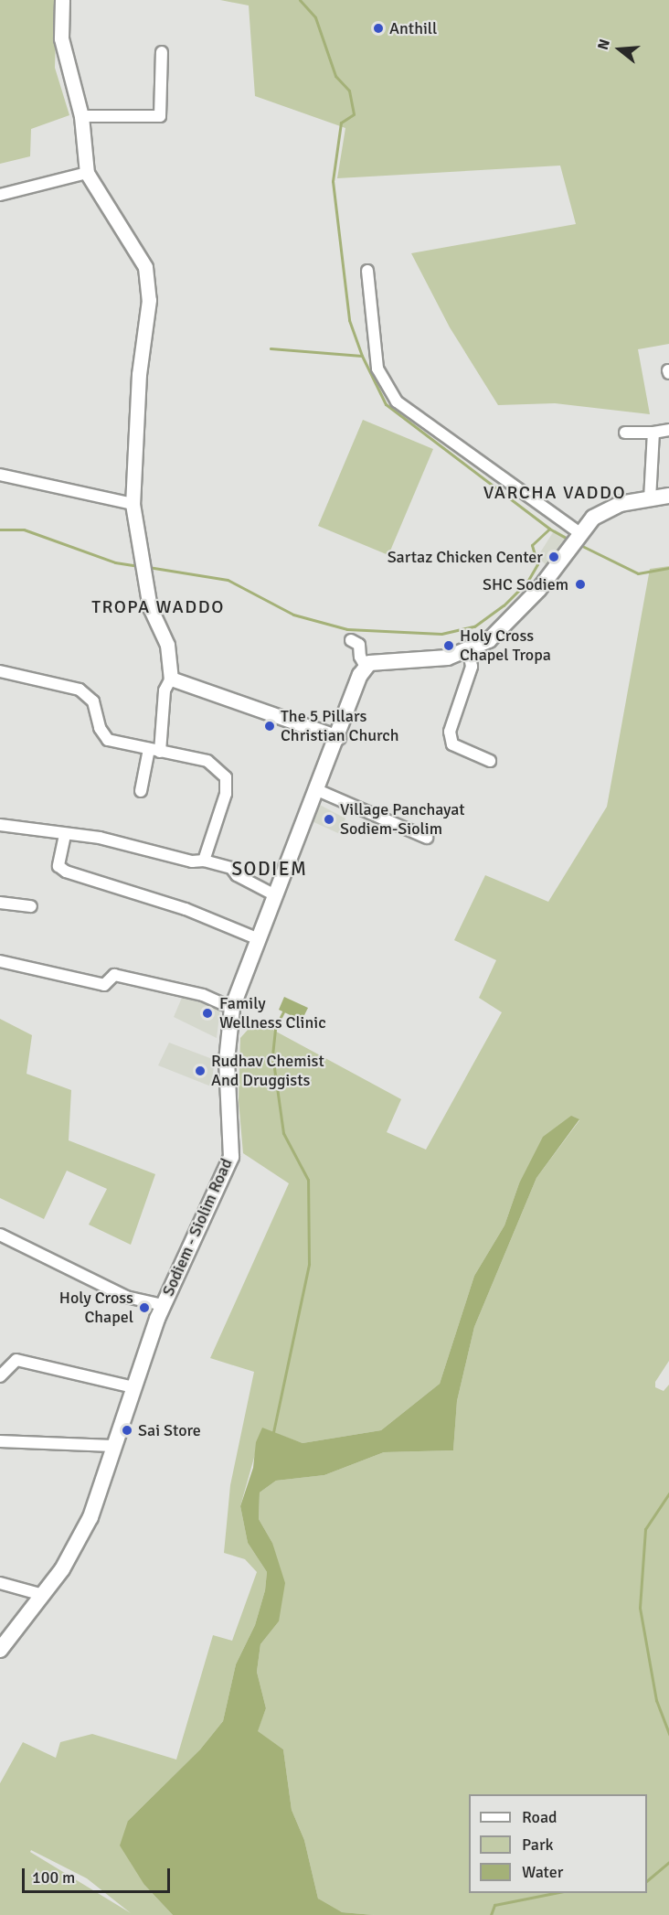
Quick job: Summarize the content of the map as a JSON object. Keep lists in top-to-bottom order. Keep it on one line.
{"streets":{"main road":["Sodiem - Siolim Road"]},"districts":["VARCHA VADDO","TROPA WADDO","SODIEM"],"places":["Anthill","Sartaz Chicken Center","SHC Sodiem","Holy Cross Chapel Tropa","The 5 Pillars Christian Church","Village Panchayat Sodiem-Siolim","Family Wellness Clinic","Rudhav Chemist And Druggists","Holy Cross Chapel","Sai Store"],"legend":["Road","Park","Water"],"scale_bar":"100 m","north":"left"}
